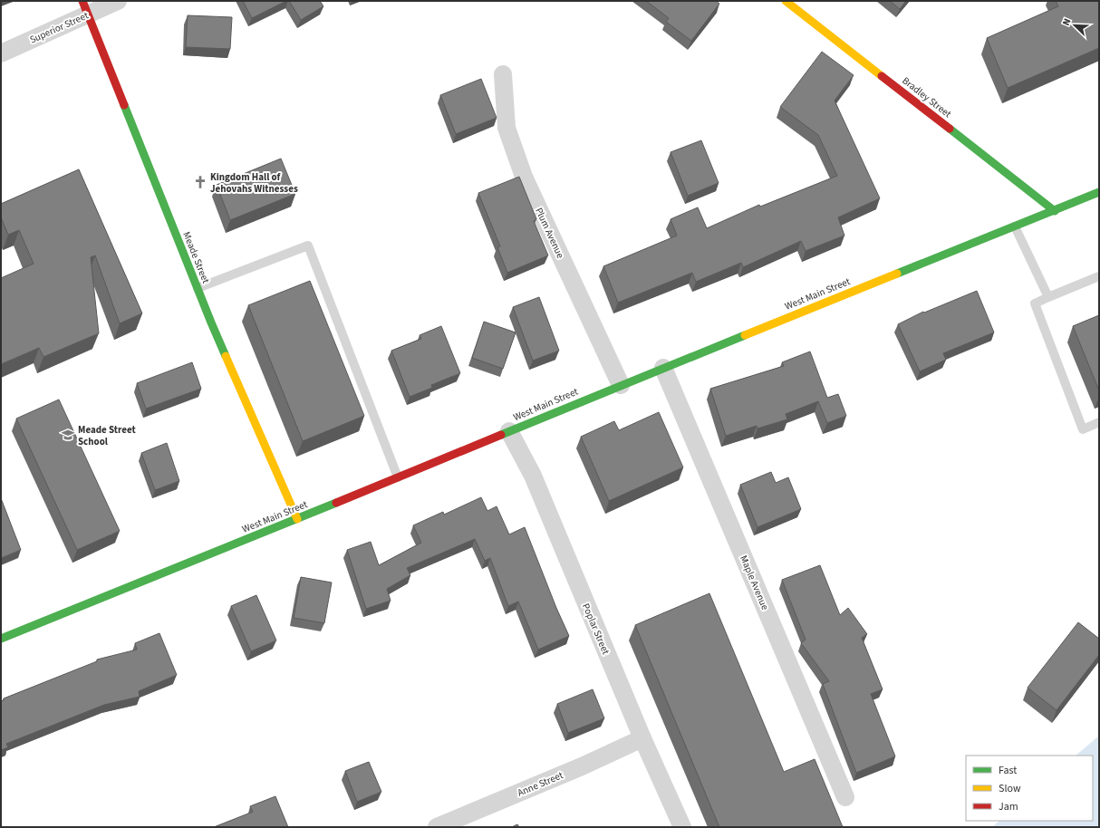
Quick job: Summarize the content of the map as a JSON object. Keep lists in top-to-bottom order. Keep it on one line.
{"streets":{"main road":["Bradley Street","Meade Street","West Main Street"],"street":["Superior Street","Plum Avenue","Maple Avenue","Poplar Street","Anne Street"]},"crossings":[["Superior Street","Meade Street"],["Bradley Street","West Main Street"],["Plum Avenue","West Main Street"],["Meade Street","West Main Street"],["West Main Street","Maple Avenue"],["West Main Street","Poplar Street"],["Poplar Street","Anne Street"]],"places":{"church":["Kingdom Hall of Jehovahs Witnesses"],"school or university":["Meade Street School"]},"legend":["Fast","Slow","Jam"],"north":"top left"}
